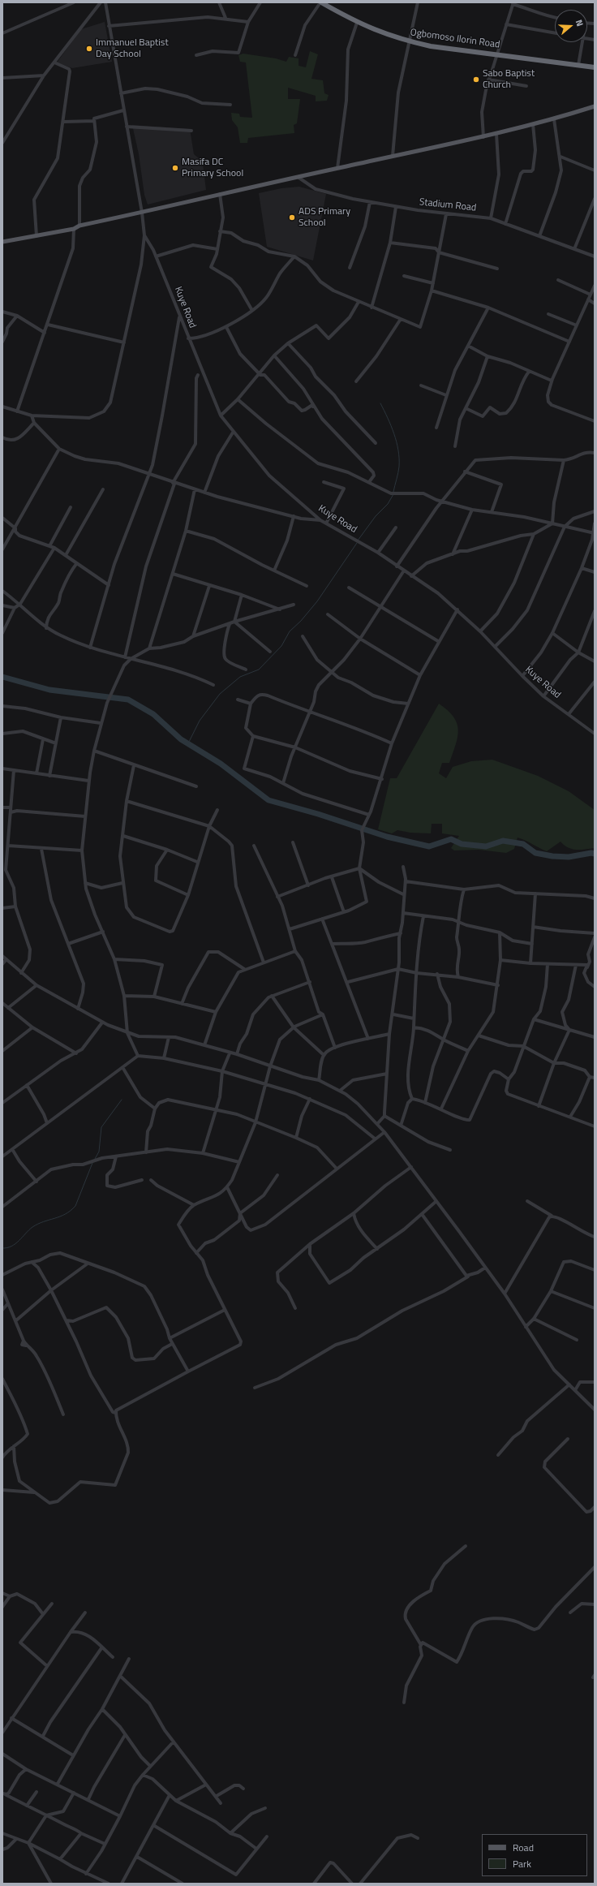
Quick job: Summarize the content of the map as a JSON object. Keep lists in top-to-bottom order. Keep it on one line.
{"streets":{"highway":["Ogbomoso Ilorin Road"],"street":["Stadium Road","Kuye Road"]},"places":["Immanuel Baptist Day School","Sabo Baptist Church","Masifa DC Primary School","ADS Primary School"],"legend":["Road","Park"],"north":"right"}
